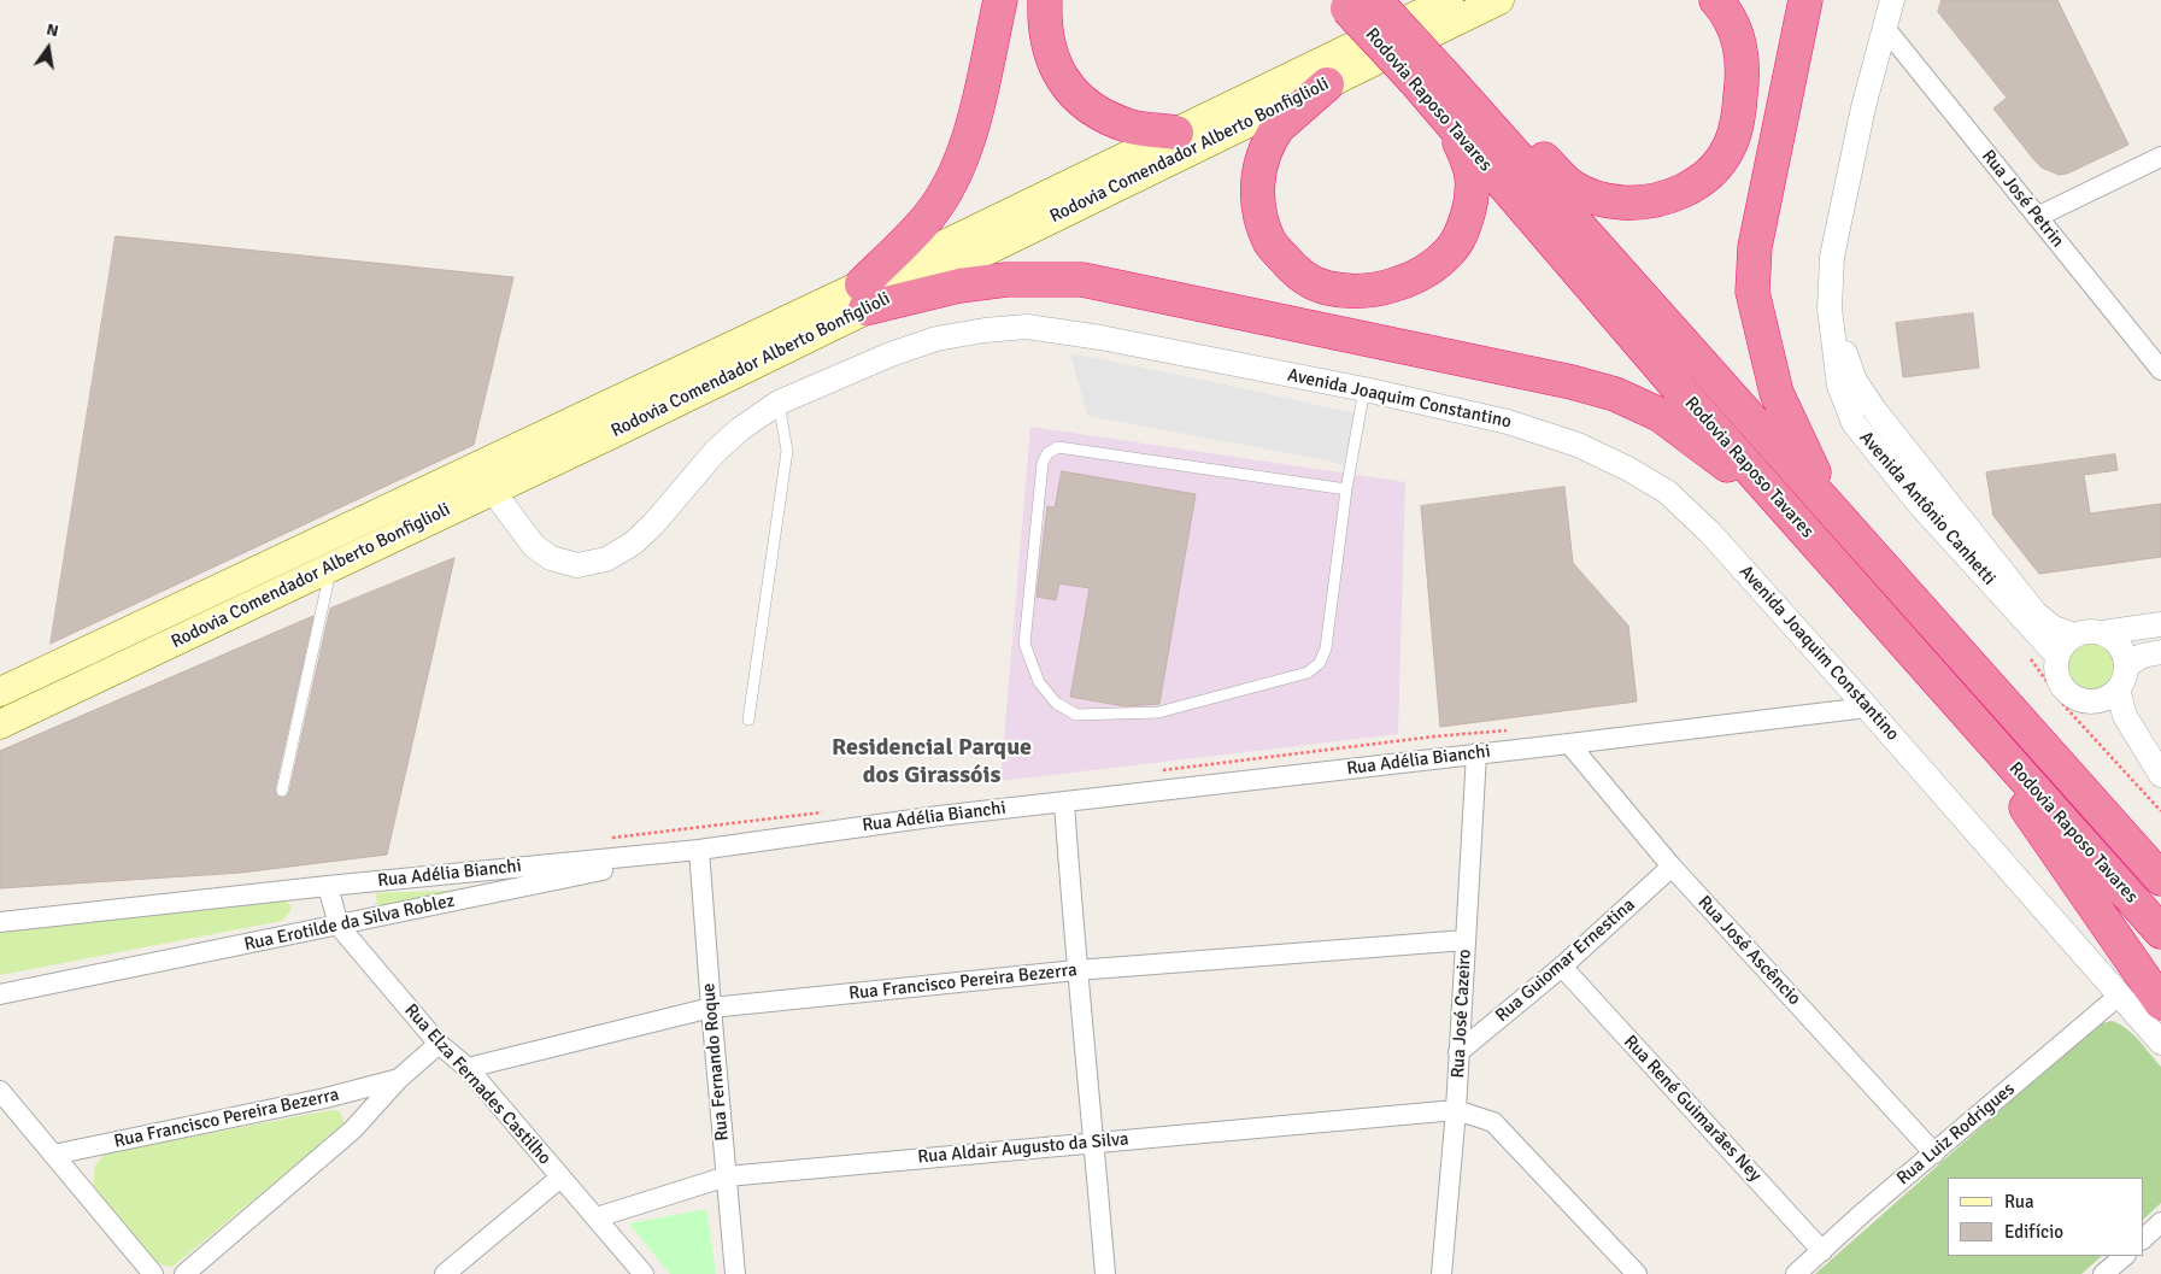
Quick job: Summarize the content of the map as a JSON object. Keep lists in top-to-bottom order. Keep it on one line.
{"streets":{"highway":["Rodovia Raposo Tavares"],"main road":["Rodovia Comendador Alberto Bonfiglioli"],"street":["Rua José Petrin","Avenida Joaquim Constantino","Avenida Antônio Canhetti","Rua Adélia Bianchi","Rua Erotilde da Silva Roblez","Rua José Ascêncio","Rua Guiomar Ernestina","Rua Francisco Pereira Bezerra","Rua José Cazeiro","Rua Fernando Roque","Rua Elza Fernades Castilho","Rua René Guimarães Ney","Rua Luiz Rodrigues","Rua Aldair Augusto da Silva"]},"crossings":[["Rodovia Comendador Alberto Bonfiglioli","Avenida Joaquim Constantino"],["Rua José Petrin","Avenida Antônio Canhetti"],["Avenida Joaquim Constantino","Rua Adélia Bianchi"],["Avenida Joaquim Constantino","Rua Luiz Rodrigues"],["Rua Adélia Bianchi","Rua Erotilde da Silva Roblez"],["Rua Adélia Bianchi","Rua José Ascêncio"],["Rua Adélia Bianchi","Rua José Cazeiro"],["Rua Adélia Bianchi","Rua Fernando Roque"],["Rua Adélia Bianchi","Rua Elza Fernades Castilho"],["Rua Erotilde da Silva Roblez","Rua Fernando Roque"],["Rua Erotilde da Silva Roblez","Rua Elza Fernades Castilho"],["Rua José Ascêncio","Rua Guiomar Ernestina"],["Rua José Ascêncio","Rua Luiz Rodrigues"],["Rua Guiomar Ernestina","Rua José Cazeiro"],["Rua Guiomar Ernestina","Rua René Guimarães Ney"],["Rua Francisco Pereira Bezerra","Rua José Cazeiro"],["Rua Francisco Pereira Bezerra","Rua Fernando Roque"],["Rua Francisco Pereira Bezerra","Rua Elza Fernades Castilho"],["Rua José Cazeiro","Rua Aldair Augusto da Silva"],["Rua Fernando Roque","Rua Aldair Augusto da Silva"],["Rua Elza Fernades Castilho","Rua Aldair Augusto da Silva"],["Rua René Guimarães Ney","Rua Luiz Rodrigues"]],"districts":["Residencial Parque dos Girassóis"],"legend":["Rua","Edifício"],"north":"top"}
